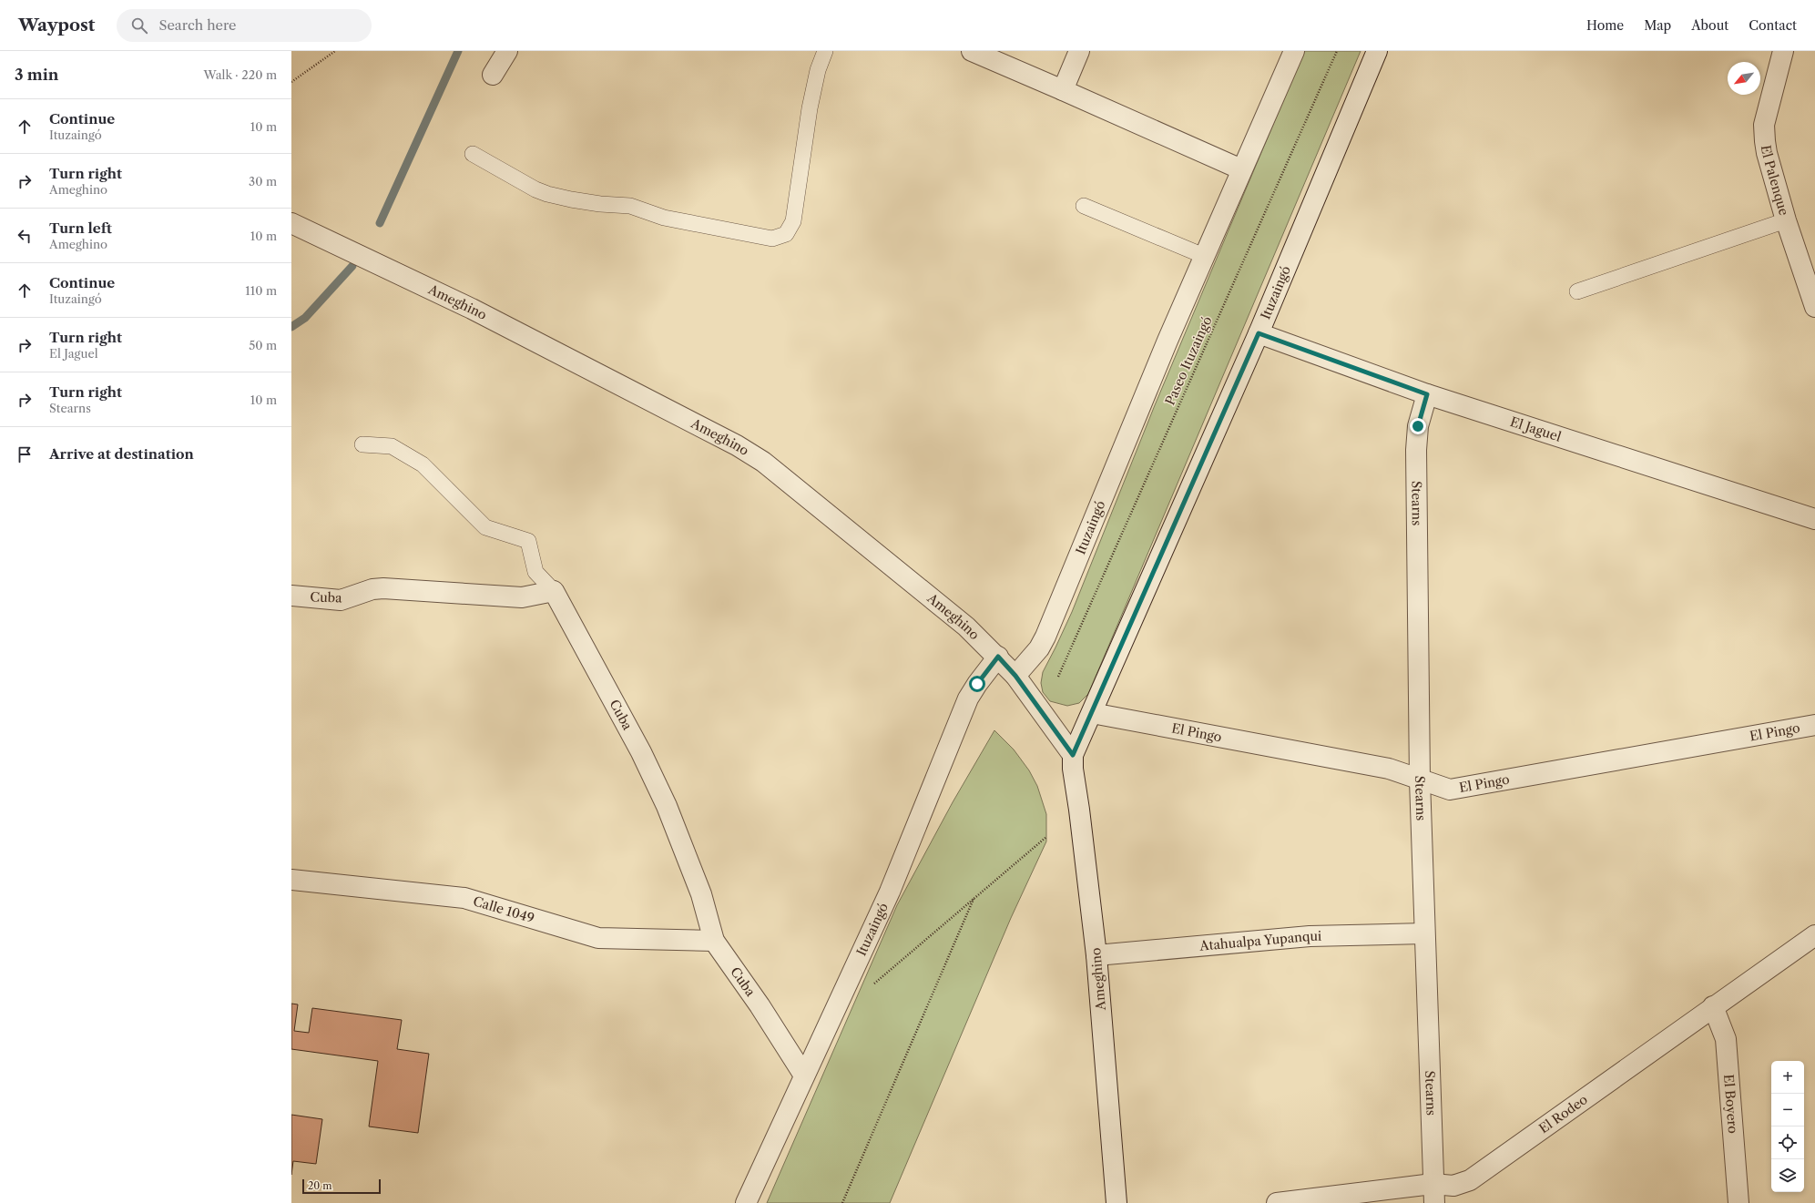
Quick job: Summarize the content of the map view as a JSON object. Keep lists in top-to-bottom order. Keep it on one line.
{"streets":{"street":["El Palenque","Ituzaingó","Ameghino","El Jaguel","Stearns","Cuba","El Pingo","Calle 1049","Atahualpa Yupanqui","El Boyero","El Rodeo"],"path":["Paseo Ituzaingó"]},"crossings":[["Ituzaingó","Ameghino"],["Ituzaingó","El Jaguel"],["Ituzaingó","Cuba"],["Ituzaingó","El Pingo"],["Ameghino","El Pingo"],["Ameghino","Atahualpa Yupanqui"],["El Jaguel","Stearns"],["Stearns","El Pingo"],["Stearns","Atahualpa Yupanqui"],["Stearns","El Rodeo"],["Cuba","Calle 1049"],["El Boyero","El Rodeo"]],"scale_bar":"20 m","north":"bottom left","page":{"header":"Waypost","search":"Search here","nav":["Home","Map","About","Contact"],"heading":["3 min","Walk · 220 m"],"list":[["Continue","Ituzaingó","10 m"],["Turn right","Ameghino","30 m"],["Turn left","Ameghino","10 m"],["Continue","Ituzaingó","110 m"],["Turn right","El Jaguel","50 m"],["Turn right","Stearns","10 m"],"Arrive at destination"],"map_buttons":["+","−"],"scale":"20 m"}}
